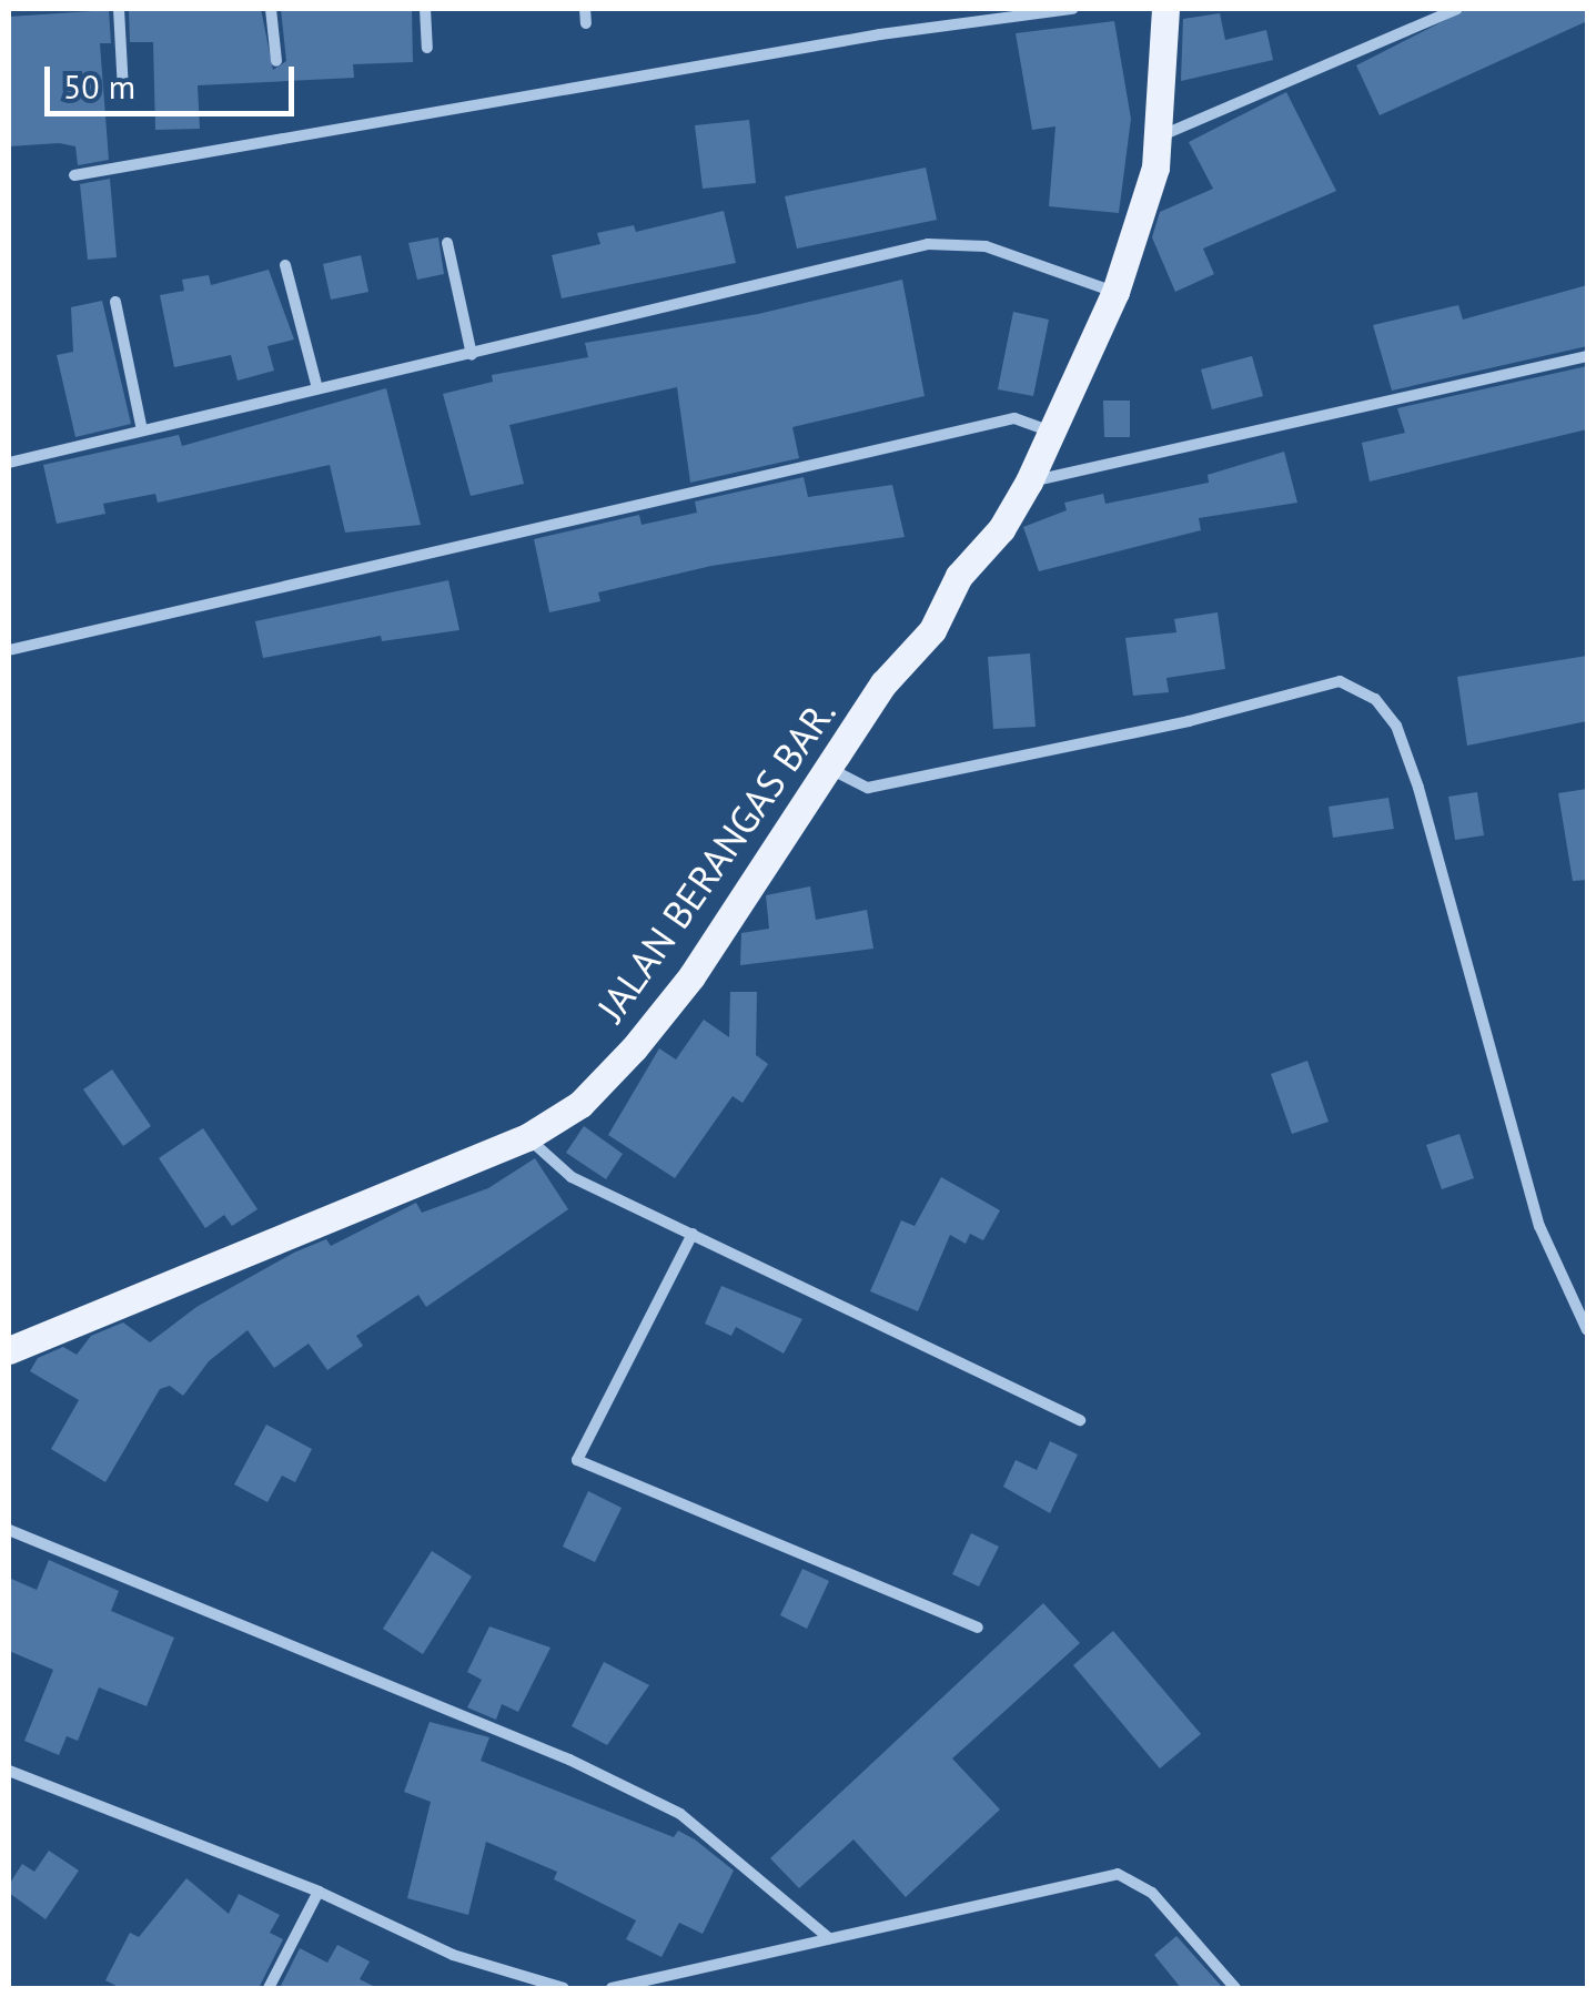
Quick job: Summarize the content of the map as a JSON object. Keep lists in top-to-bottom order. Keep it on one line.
{"streets":{"main road":["JALAN BERANGAS BAR."]},"scale_bar":"50 m"}
